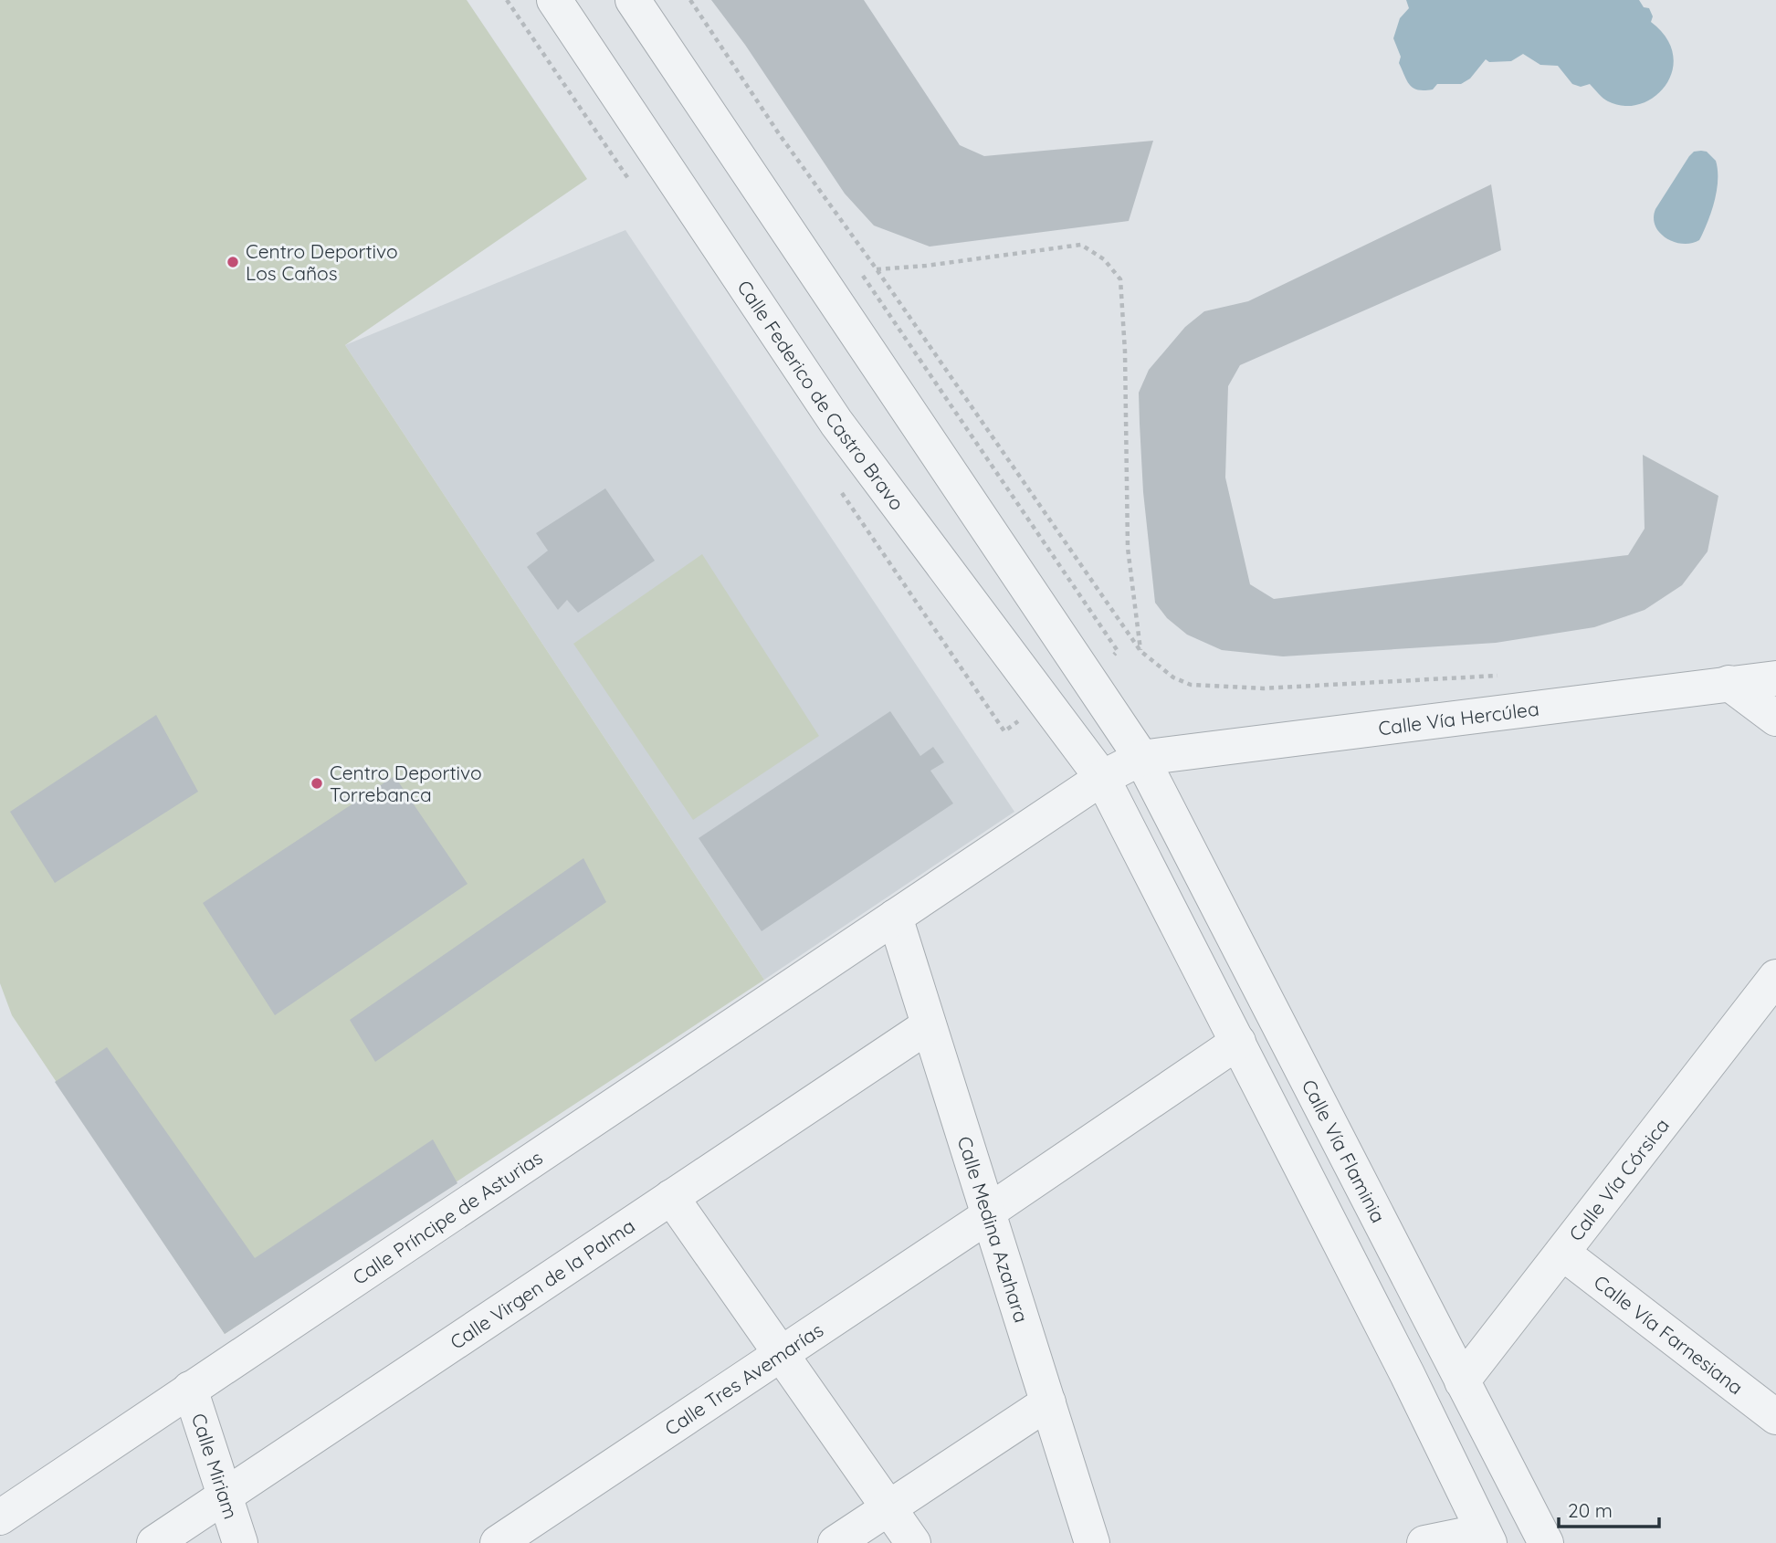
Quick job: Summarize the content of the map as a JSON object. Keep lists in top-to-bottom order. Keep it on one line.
{"streets":{"street":["Calle Federico de Castro Bravo","Calle Vía Hercúlea","Calle Vía Flaminia","Calle Vía Córsica","Calle Príncipe de Asturias","Calle Medina Azahara","Calle Virgen de la Palma","Calle Vía Farnesiana","Calle Tres Avemarías","Calle Miriam"]},"crossings":[["Calle Federico de Castro Bravo","Calle Vía Hercúlea"],["Calle Federico de Castro Bravo","Calle Príncipe de Asturias"],["Calle Vía Hercúlea","Calle Vía Flaminia"],["Calle Vía Hercúlea","Calle Príncipe de Asturias"],["Calle Vía Flaminia","Calle Vía Córsica"],["Calle Vía Córsica","Calle Vía Farnesiana"],["Calle Príncipe de Asturias","Calle Medina Azahara"],["Calle Príncipe de Asturias","Calle Miriam"],["Calle Medina Azahara","Calle Virgen de la Palma"],["Calle Medina Azahara","Calle Tres Avemarías"],["Calle Virgen de la Palma","Calle Miriam"]],"places":["Centro Deportivo Los Caños","Centro Deportivo Torrebanca"],"scale_bar":"20 m"}
